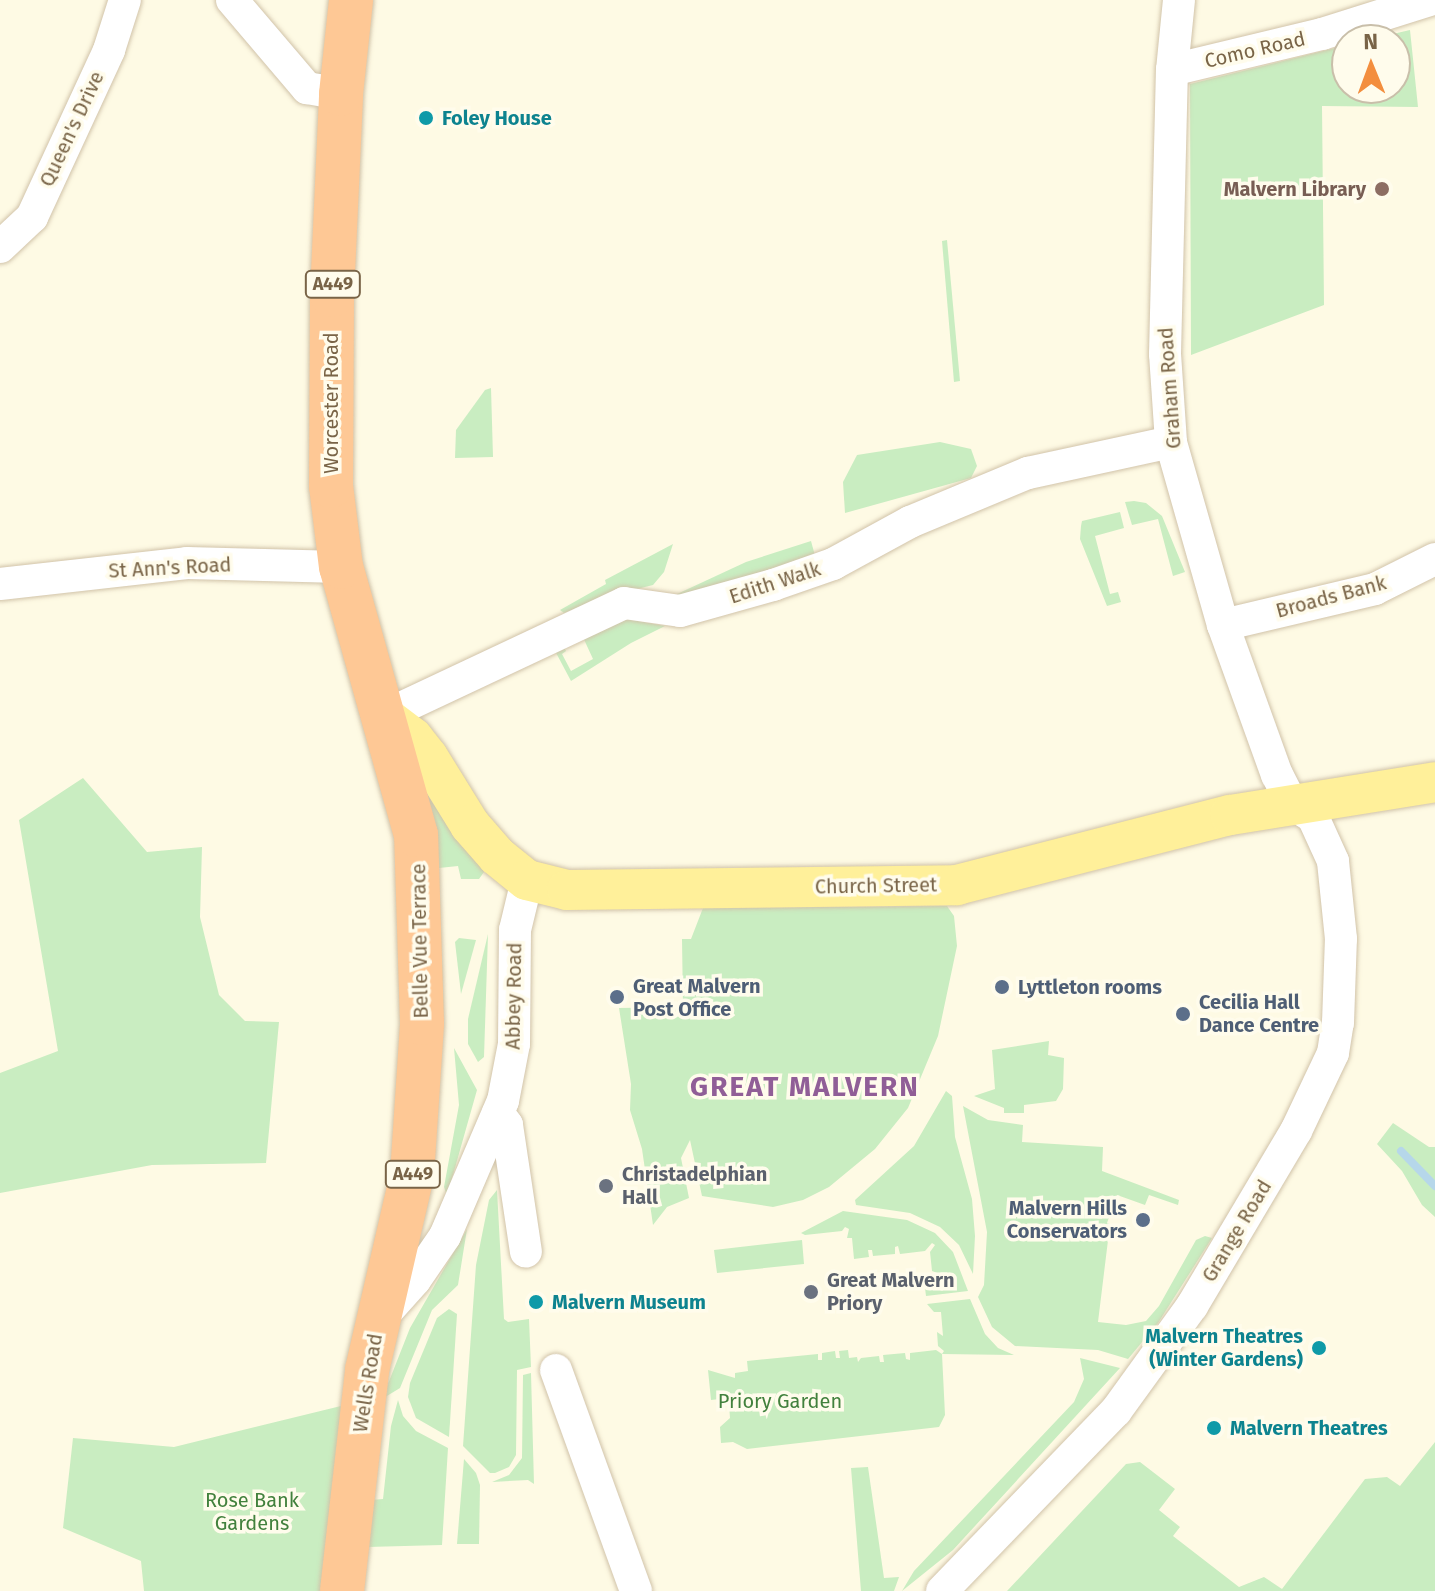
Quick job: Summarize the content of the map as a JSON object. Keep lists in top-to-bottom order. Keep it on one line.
{"streets":{"highway":["A449","Worcester Road","Belle Vue Terrace","Wells Road"],"main road":["Church Street"],"street":["Como Road","Queen's Drive","Graham Road","St Ann's Road","Edith Walk","Broads Bank","Abbey Road","Grange Road"]},"crossings":[["Como Road","Graham Road"],["Graham Road","Edith Walk"],["Graham Road","Broads Bank"],["Graham Road","Church Street"],["Graham Road","Grange Road"],["Worcester Road","St Ann's Road"],["Worcester Road","Belle Vue Terrace"],["St Ann's Road","Belle Vue Terrace"],["Edith Walk","Church Street"],["Edith Walk","Belle Vue Terrace"],["Church Street","Belle Vue Terrace"],["Church Street","Abbey Road"],["Church Street","Grange Road"],["Belle Vue Terrace","Wells Road"],["Abbey Road","Wells Road"]],"districts":["GREAT MALVERN"],"parks":["Priory Garden","Rose Bank Gardens"],"places":["Foley House","Malvern Library","Lyttleton rooms","Great Malvern Post Office","Cecilia Hall Dance Centre","Christadelphian Hall","Malvern Hills Conservators","Great Malvern Priory","Malvern Museum","Malvern Theatres (Winter Gardens)","Malvern Theatres"],"north":"top"}
